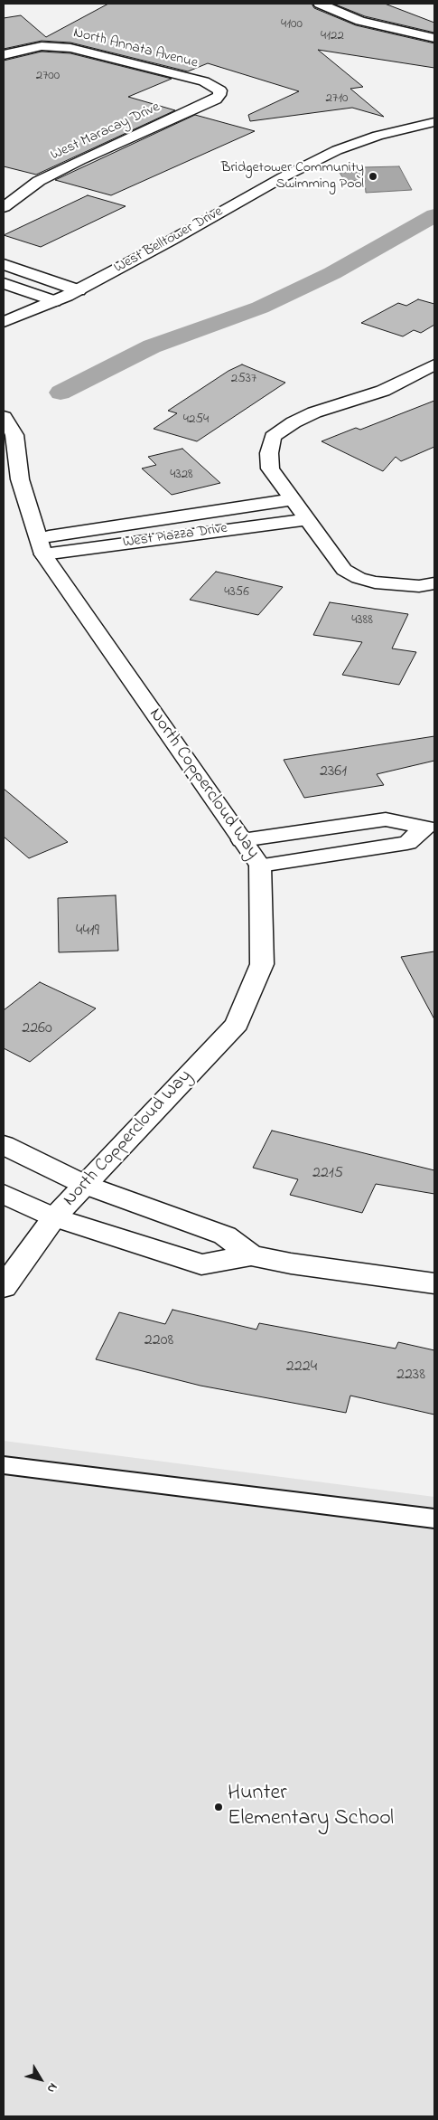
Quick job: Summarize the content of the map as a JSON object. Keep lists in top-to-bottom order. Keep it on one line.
{"streets":{"street":["North Annata Avenue","West Maracay Drive","West Belltower Drive","West Piazza Drive","North Coppercloud Way"]},"crossings":[["North Annata Avenue","West Maracay Drive"],["West Piazza Drive","North Coppercloud Way"]],"places":["Bridgetower Community Swimming Pool","Hunter Elementary School"],"house_numbers":["4100","4122","2700","2710","2537","4254","4328","4356","4388","2361","4419","2260","2215","2208","2224","2238"],"north":"bottom right"}
